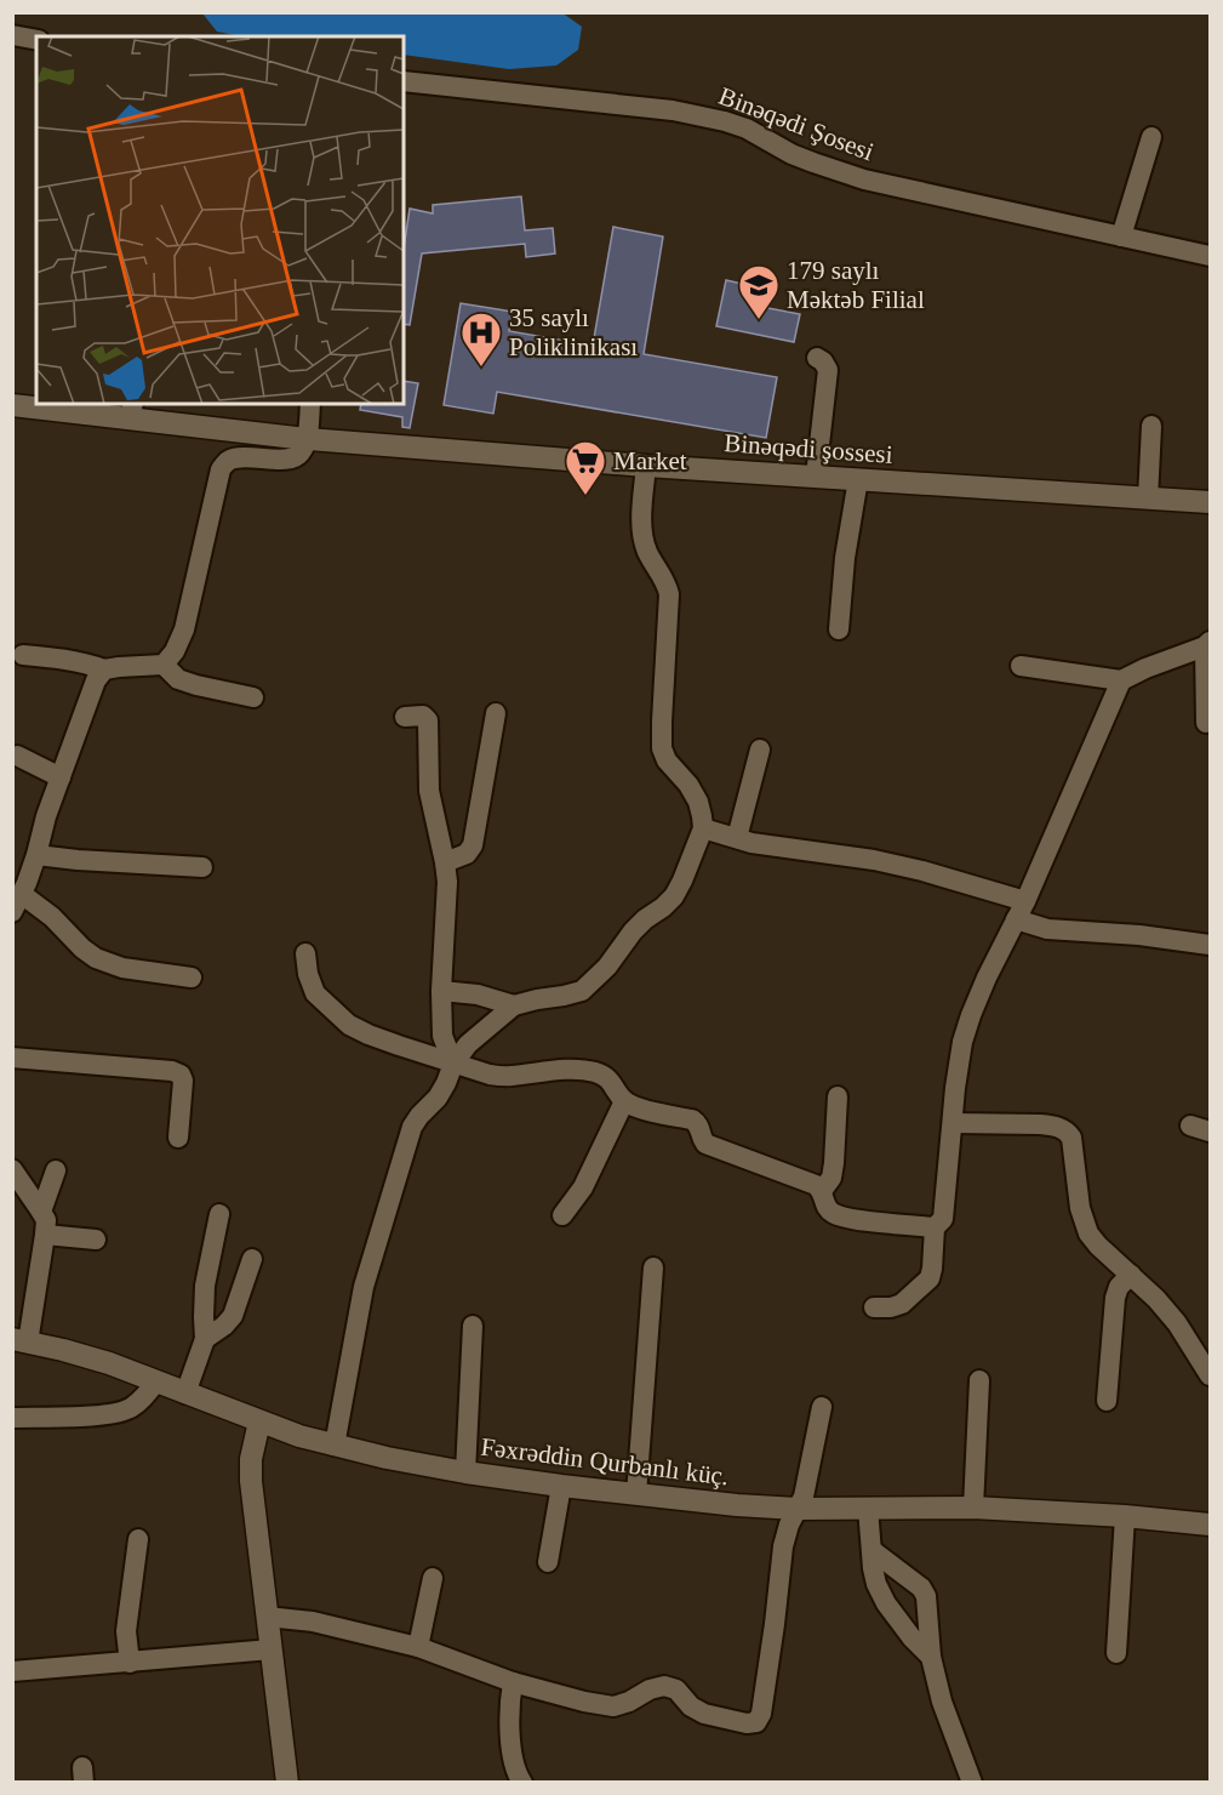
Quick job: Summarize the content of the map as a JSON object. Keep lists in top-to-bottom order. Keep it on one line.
{"streets":{"street":["Binəqədi Şosesi","Binəqədi şossesi","Fəxrəddin Qurbanlı küç."]},"places":{"school or university":["179 saylı Məktəb Filial"],"hospital":["35 saylı Poliklinikası"],"supermarket":["Market"]}}
